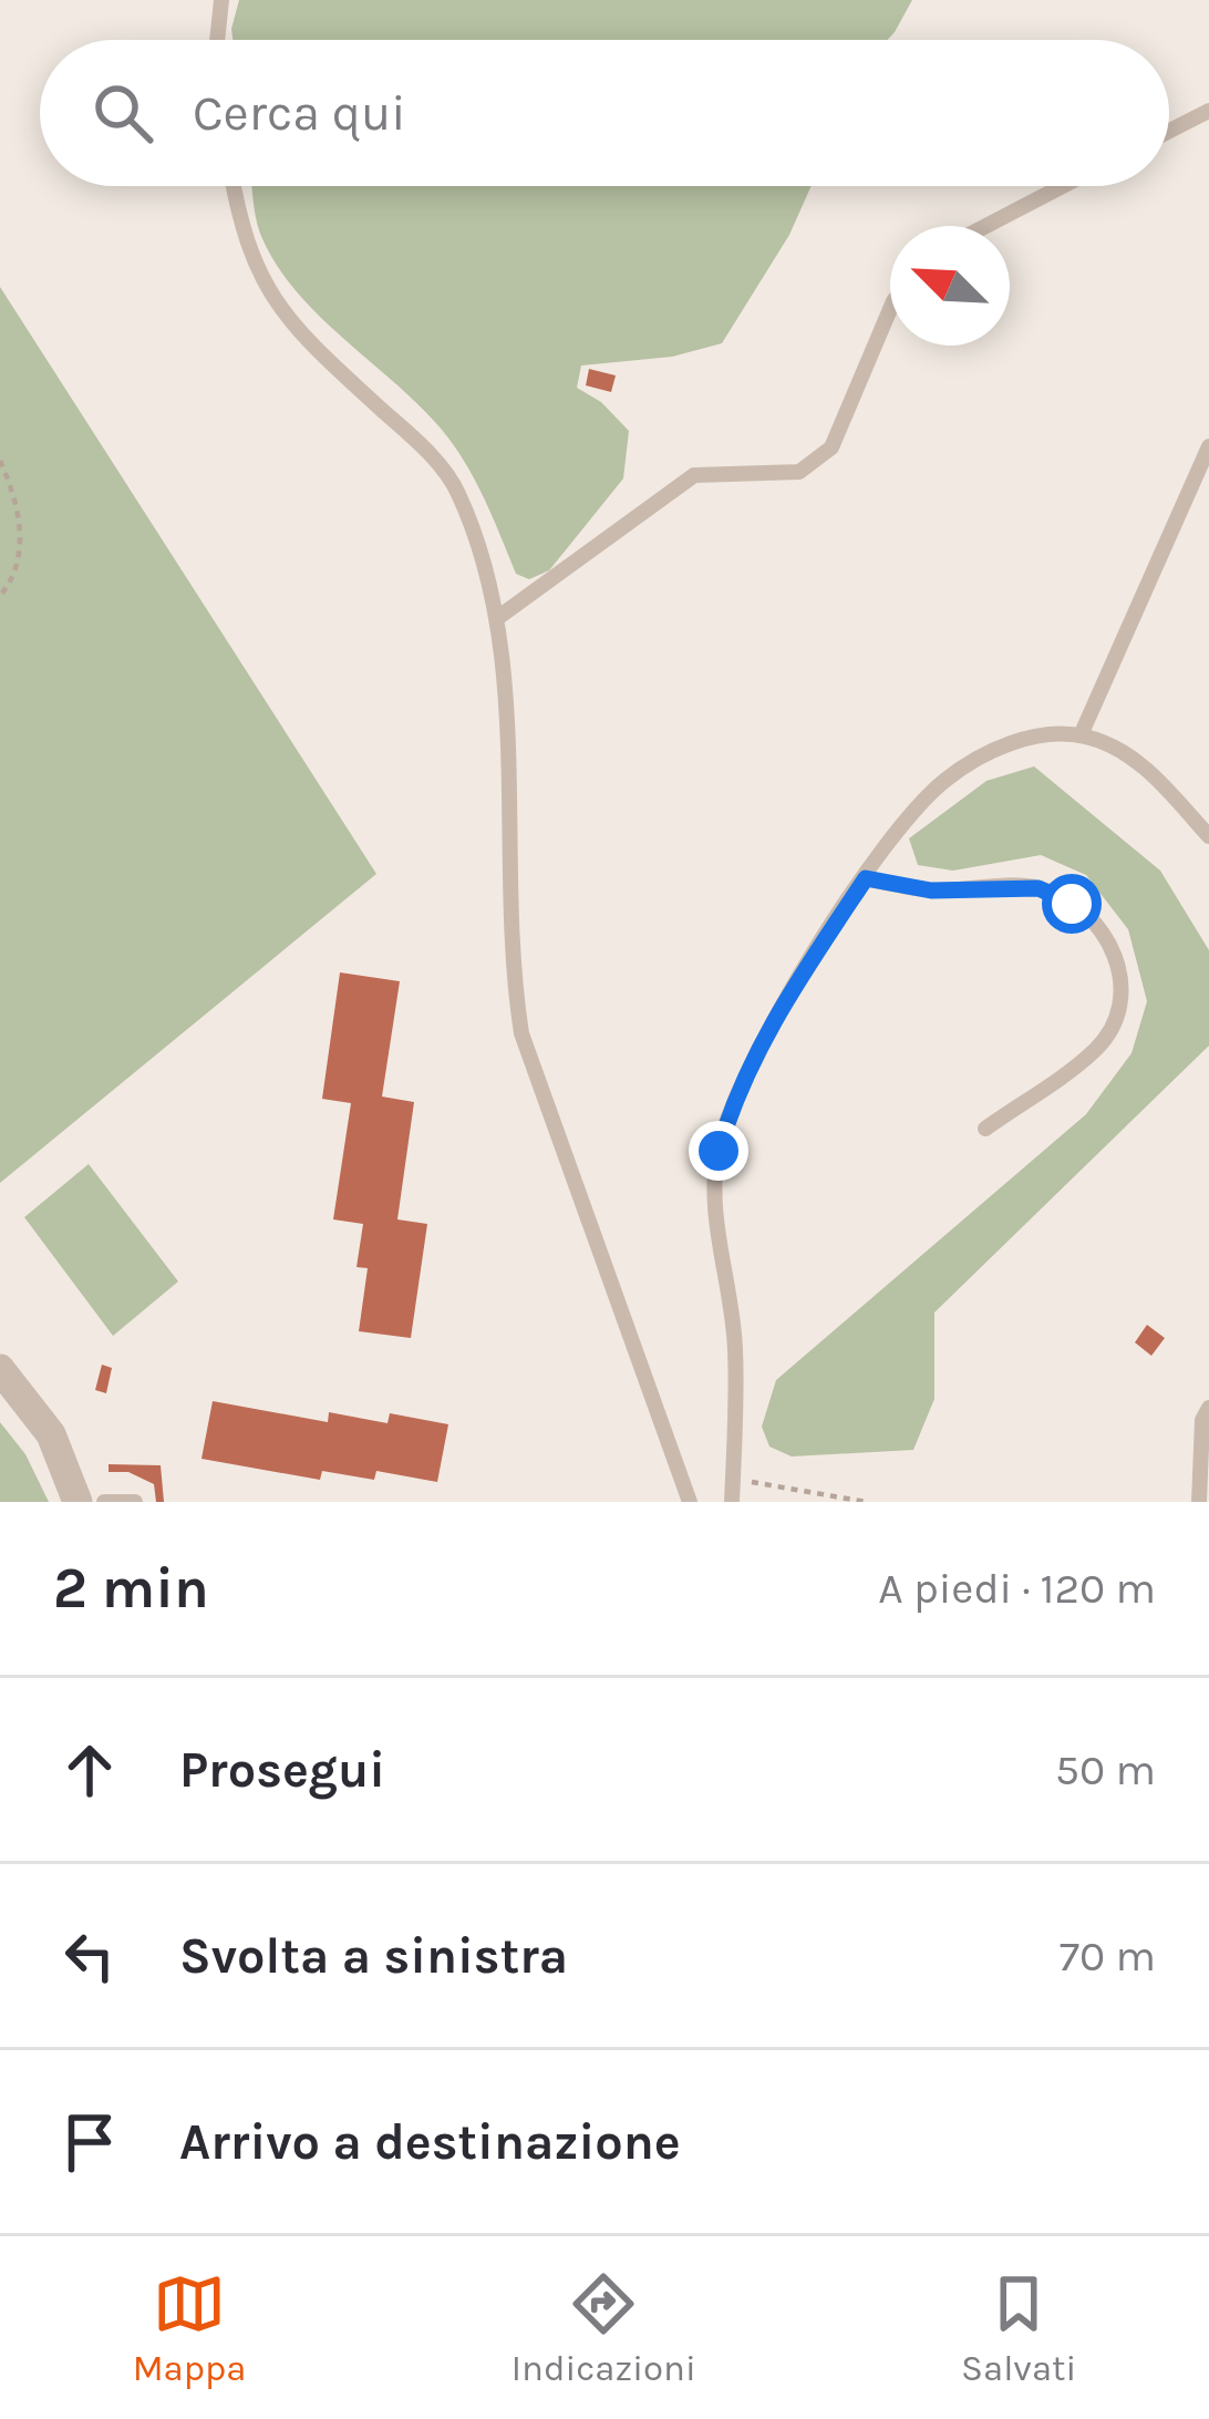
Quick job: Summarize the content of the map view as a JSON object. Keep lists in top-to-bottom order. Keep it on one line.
{"north":"top left","page":{"search":"Cerca qui","heading":["2 min","A piedi · 120 m"],"list":[["Prosegui","50 m"],["Svolta a sinistra","70 m"],"Arrivo a destinazione"],"nav":["Mappa","Indicazioni","Salvati"]}}
